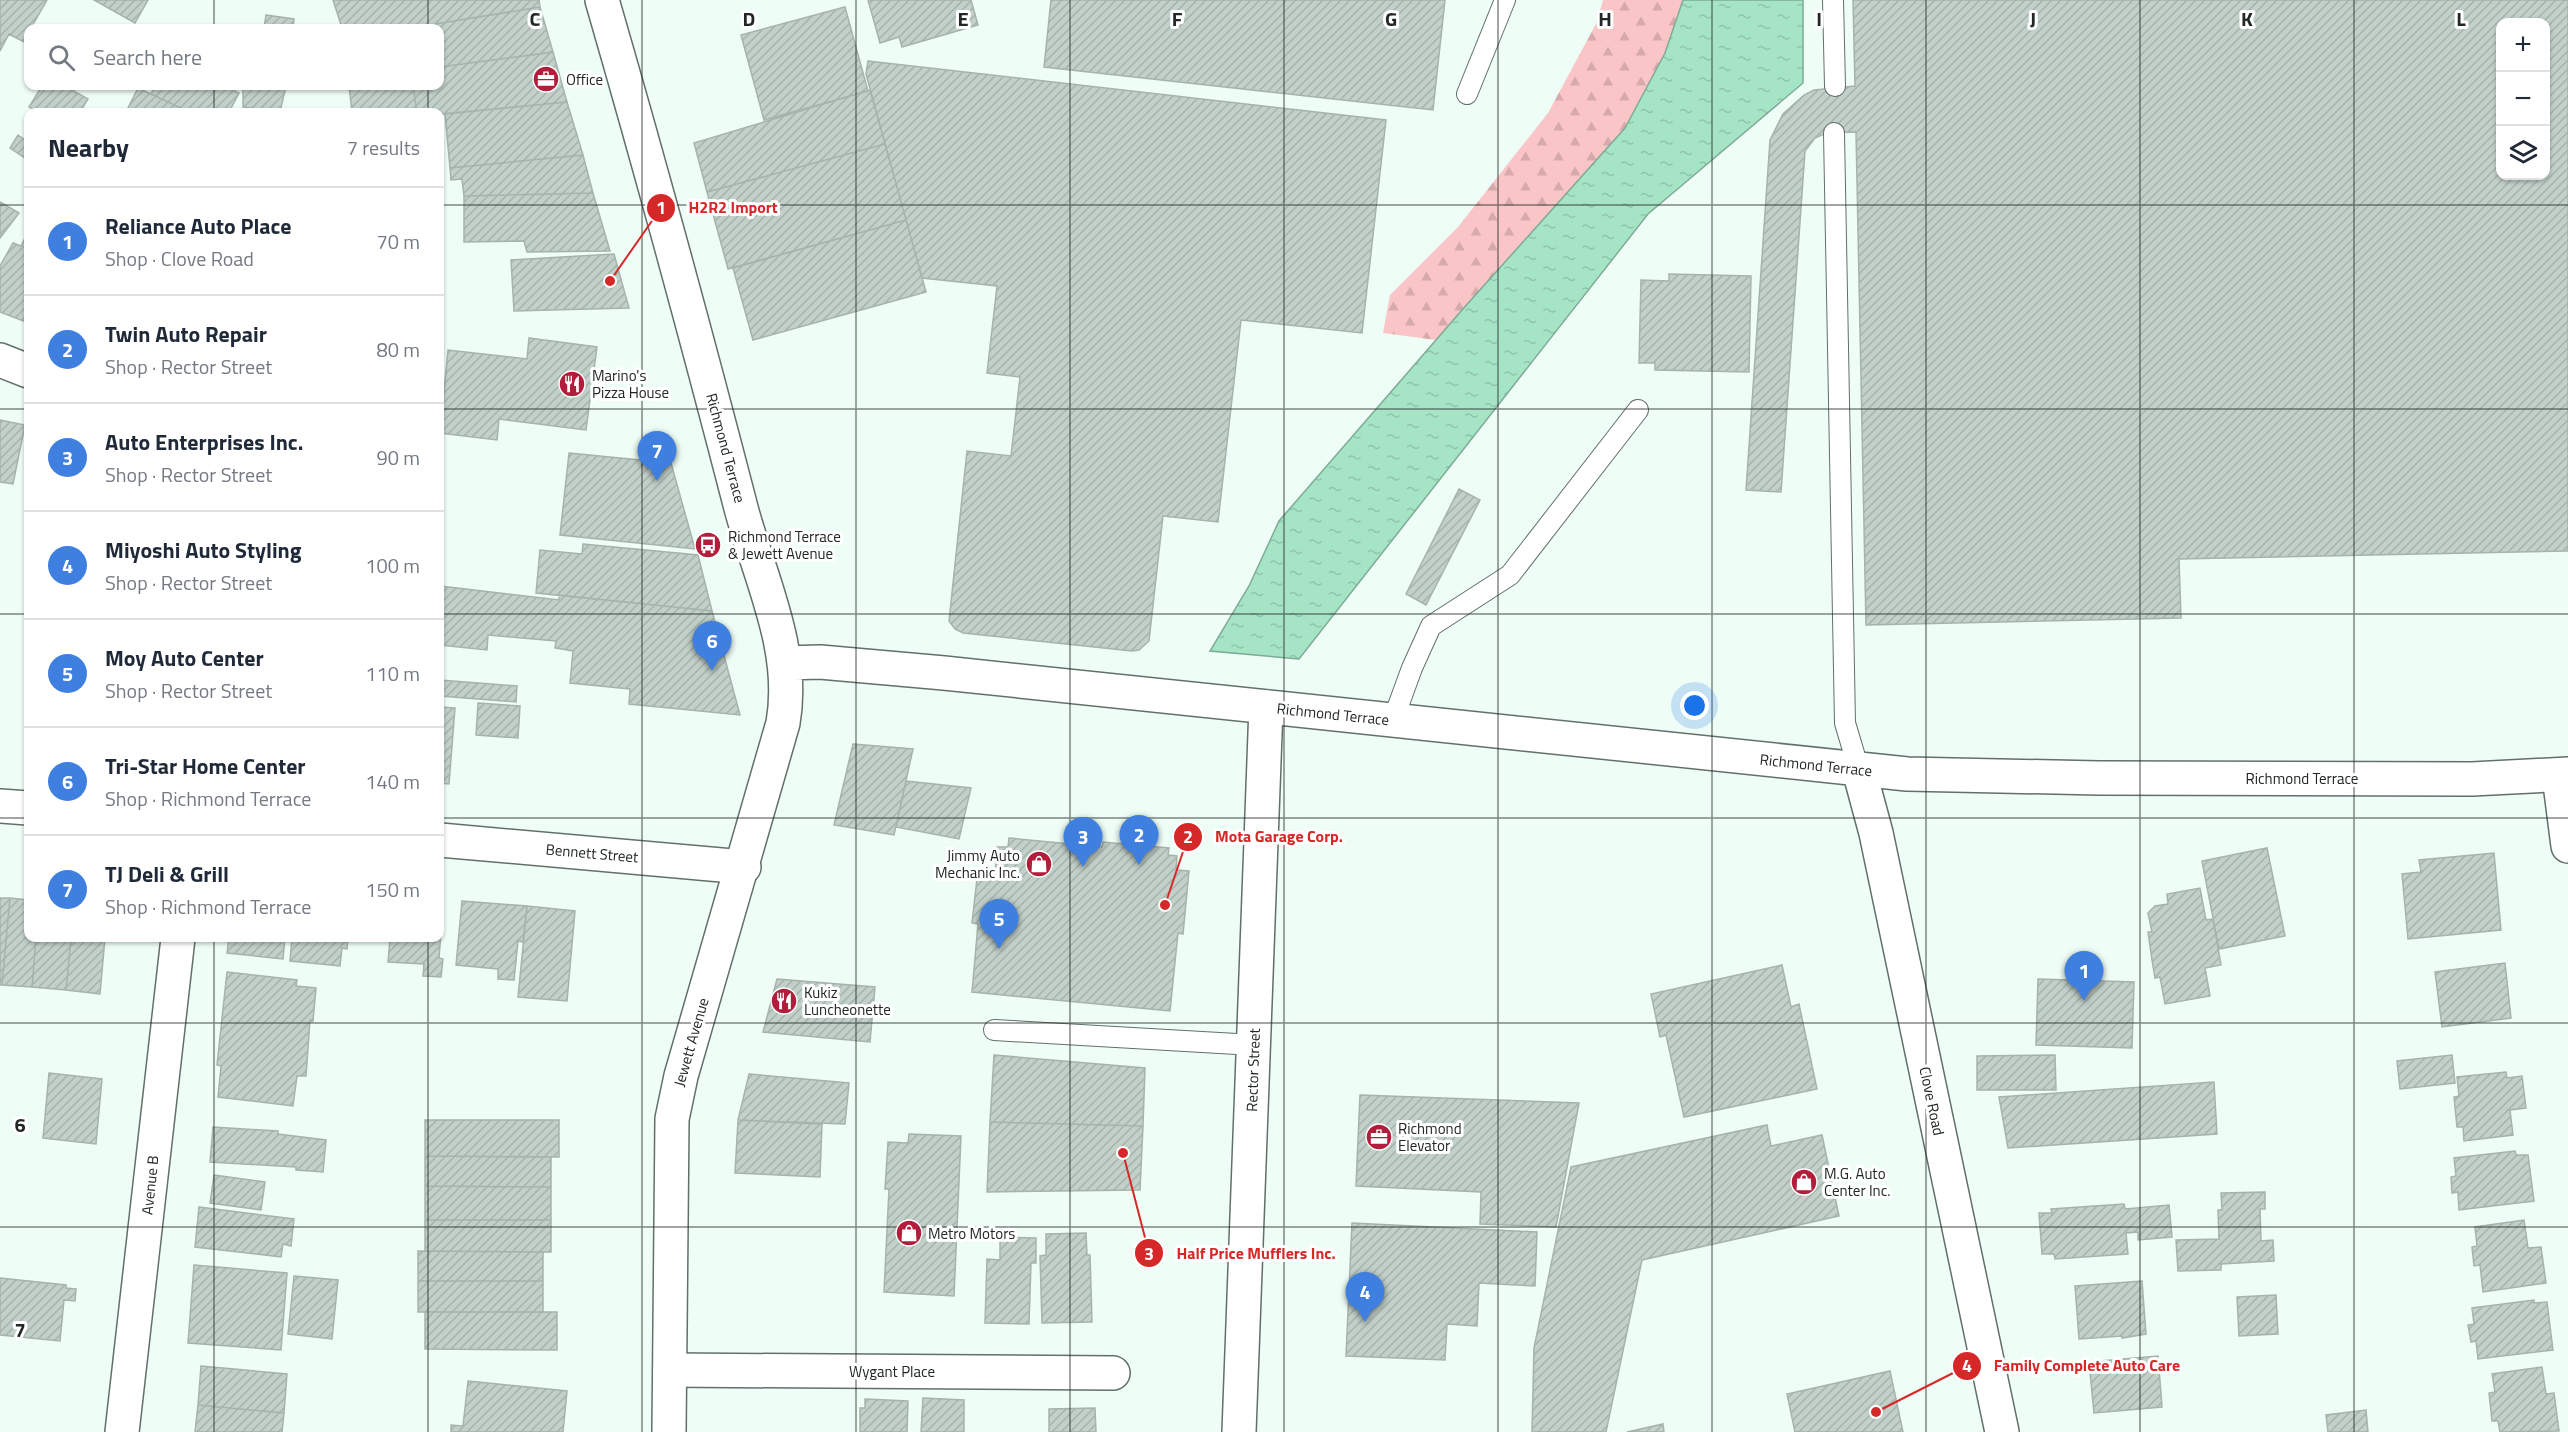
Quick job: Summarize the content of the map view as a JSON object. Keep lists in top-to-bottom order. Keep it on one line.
{"streets":{"street":["Richmond Terrace","Bennett Street","Jewett Avenue","Rector Street","Clove Road","Avenue B","Wygant Place"]},"crossings":[["Richmond Terrace","Jewett Avenue"],["Richmond Terrace","Rector Street"],["Richmond Terrace","Clove Road"],["Bennett Street","Jewett Avenue"],["Jewett Avenue","Wygant Place"]],"places":{"office":["Office","Richmond Elevator"],"other":["H2R2 Import","Mota Garage Corp.","Half Price Mufflers Inc.","Family Complete Auto Care"],"restaurant":["Marino's Pizza House","Kukiz Luncheonette"],"bus stop":["Richmond Terrace & Jewett Avenue"],"shop":["Jimmy Auto Mechanic Inc.","M.G. Auto Center Inc.","Metro Motors"]},"page":{"map_buttons":["+","−"],"search":"Search here","heading":["Nearby","7 results"],"list":[{"mark":"1","name":"Reliance Auto Place","note":"Shop · Clove Road","value":"70 m"},{"mark":"2","name":"Twin Auto Repair","note":"Shop · Rector Street","value":"80 m"},{"mark":"3","name":"Auto Enterprises Inc.","note":"Shop · Rector Street","value":"90 m"},{"mark":"4","name":"Miyoshi Auto Styling","note":"Shop · Rector Street","value":"100 m"},{"mark":"5","name":"Moy Auto Center","note":"Shop · Rector Street","value":"110 m"},{"mark":"6","name":"Tri-Star Home Center","note":"Shop · Richmond Terrace","value":"140 m"},{"mark":"7","name":"TJ Deli & Grill","note":"Shop · Richmond Terrace","value":"150 m"}],"pins":["7","6","2","3","5","1","4"]},"grid":{"columns":["C","D","E","F","G","H","I","J","K","L"],"rows":["6","7"]}}
